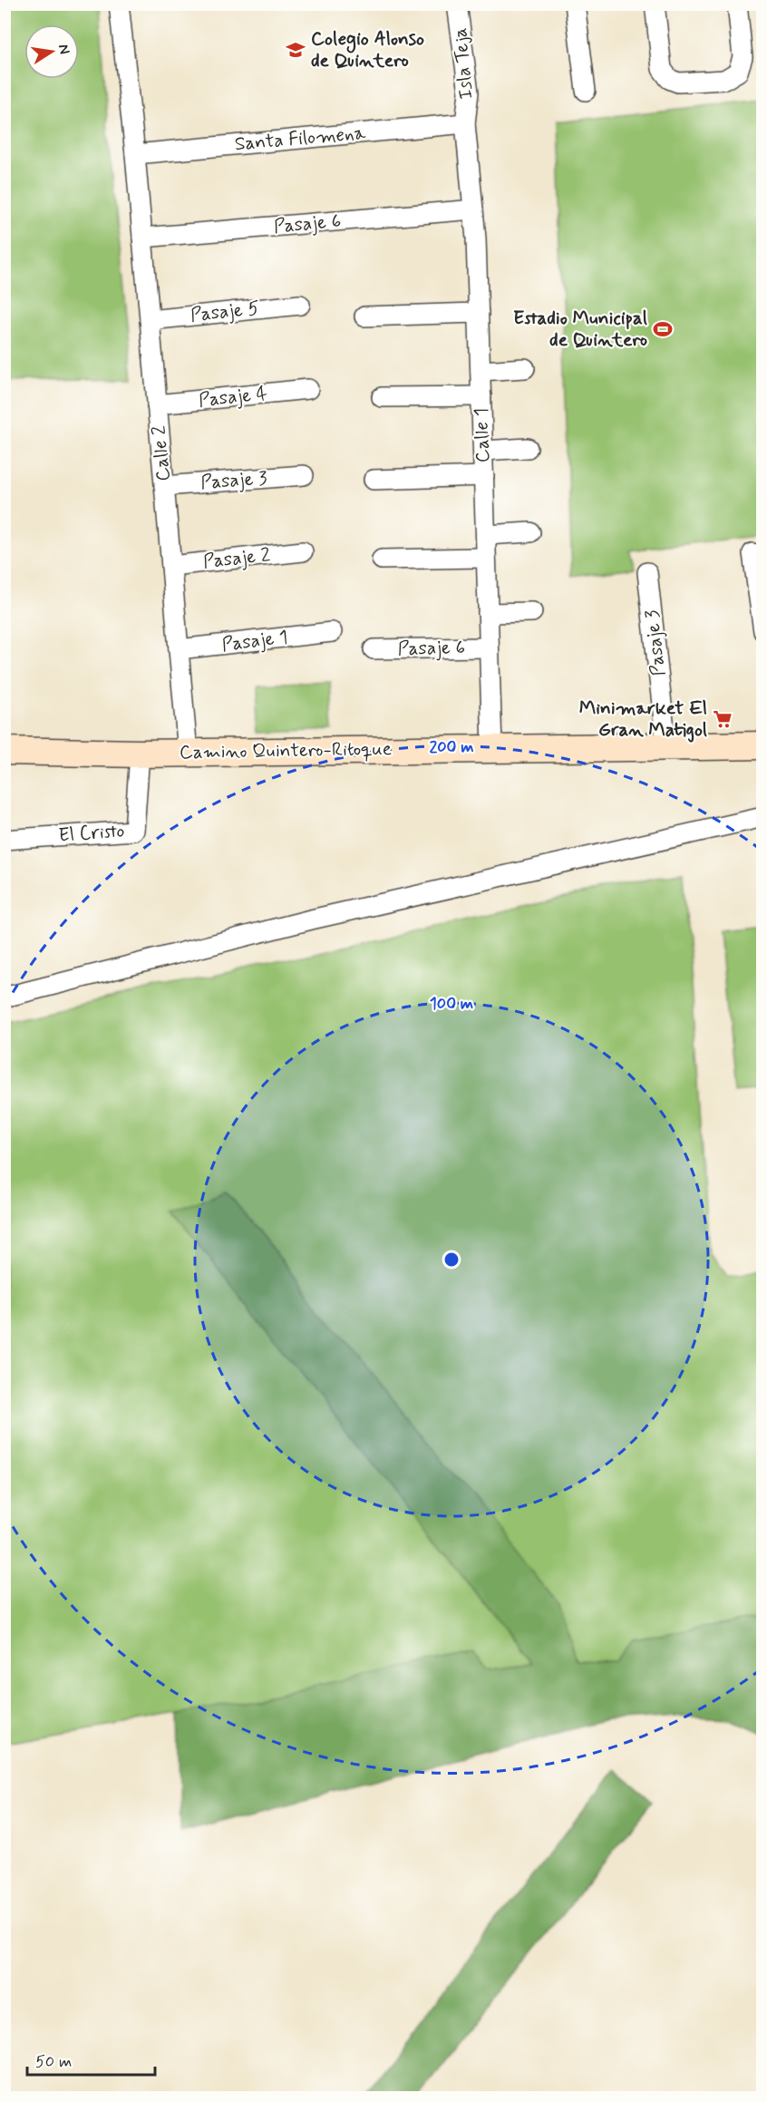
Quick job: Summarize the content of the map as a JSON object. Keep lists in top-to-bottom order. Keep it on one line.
{"streets":{"main road":["Camino Quintero-Ritoque"],"street":["Isla Teja","Santa Filomena","Pasaje 6","Pasaje 5","Pasaje 4","Calle 1","Calle 2","Pasaje 3","Pasaje 2","Pasaje 1","El Cristo"]},"crossings":[["Isla Teja","Santa Filomena"],["Isla Teja","Calle 1"],["Santa Filomena","Calle 1"],["Santa Filomena","Calle 2"],["Pasaje 6","Calle 1"],["Pasaje 6","Calle 2"],["Pasaje 5","Calle 2"],["Pasaje 4","Calle 2"],["Calle 1","Camino Quintero-Ritoque"],["Calle 2","Pasaje 3"],["Calle 2","Pasaje 2"],["Calle 2","Pasaje 1"],["Calle 2","Camino Quintero-Ritoque"],["Pasaje 3","Camino Quintero-Ritoque"],["Camino Quintero-Ritoque","El Cristo"]],"places":{"school or university":["Colegio Alonso de Quintero"],"sports":["Estadio Municipal de Quintero"],"supermarket":["Minimarket El Gran Matigol"]},"scale_bar":"50 m","north":"right","rings":["200 m","100 m"]}
